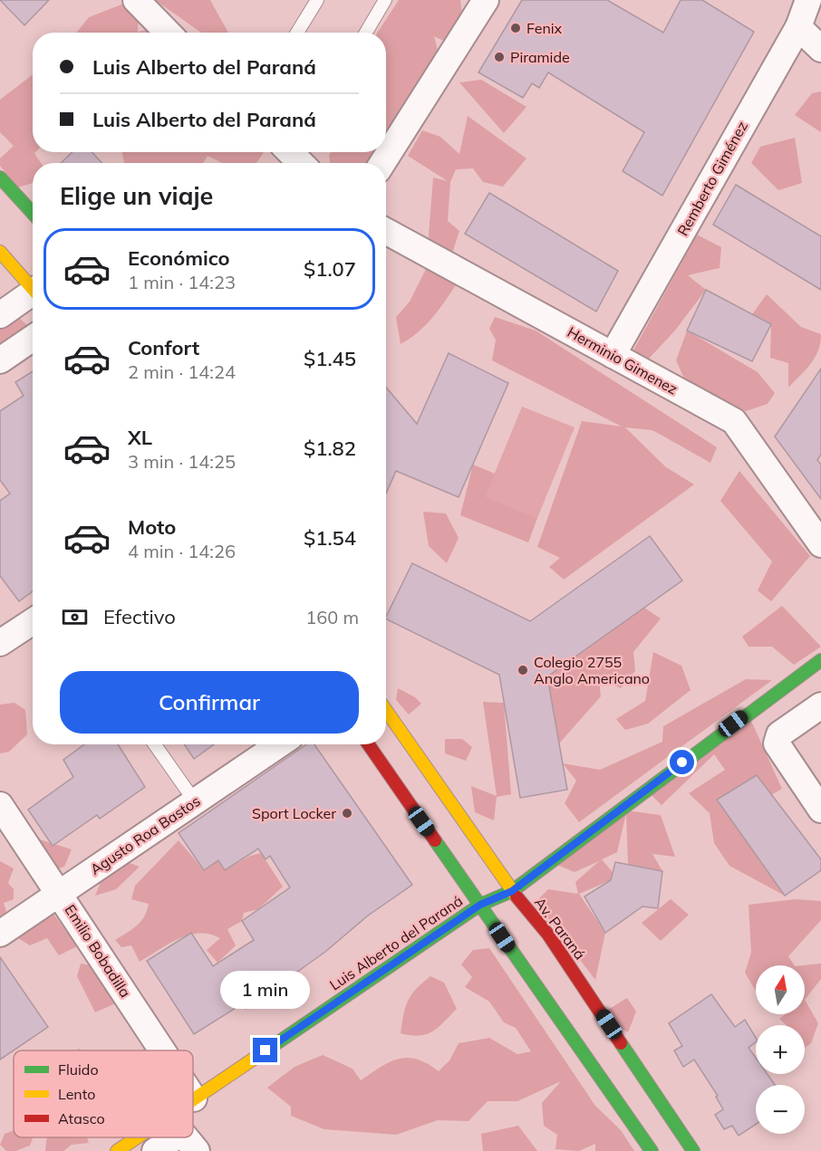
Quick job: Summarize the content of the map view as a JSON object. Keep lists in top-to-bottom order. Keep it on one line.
{"streets":{"street":["Remberto Giménez","Herminio Gimenez","Agusto Roa Bastos","Av. Paraná","Luis Alberto del Paraná","Emilio Bobadilla"]},"crossings":[["Remberto Giménez","Herminio Gimenez"],["Agusto Roa Bastos","Emilio Bobadilla"],["Av. Paraná","Luis Alberto del Paraná"]],"places":["Fenix","Piramide","Colegio 2755 Anglo Americano","Sport Locker"],"legend":["Fluido","Lento","Atasco"],"north":"top","page":{"banner":["Luis Alberto del Paraná","Luis Alberto del Paraná"],"heading":"Elige un viaje","list":[{"name":"Económico","note":"1 min · 14:23","value":"$1.07"},{"name":"Confort","note":"2 min · 14:24","value":"$1.45"},{"name":"XL","note":"3 min · 14:25","value":"$1.82"},{"name":"Moto","note":"4 min · 14:26","value":"$1.54"}],"pay":["Efectivo","160 m"],"buttons":"Confirmar","map_buttons":["+","−"],"bubble":"1 min"}}
